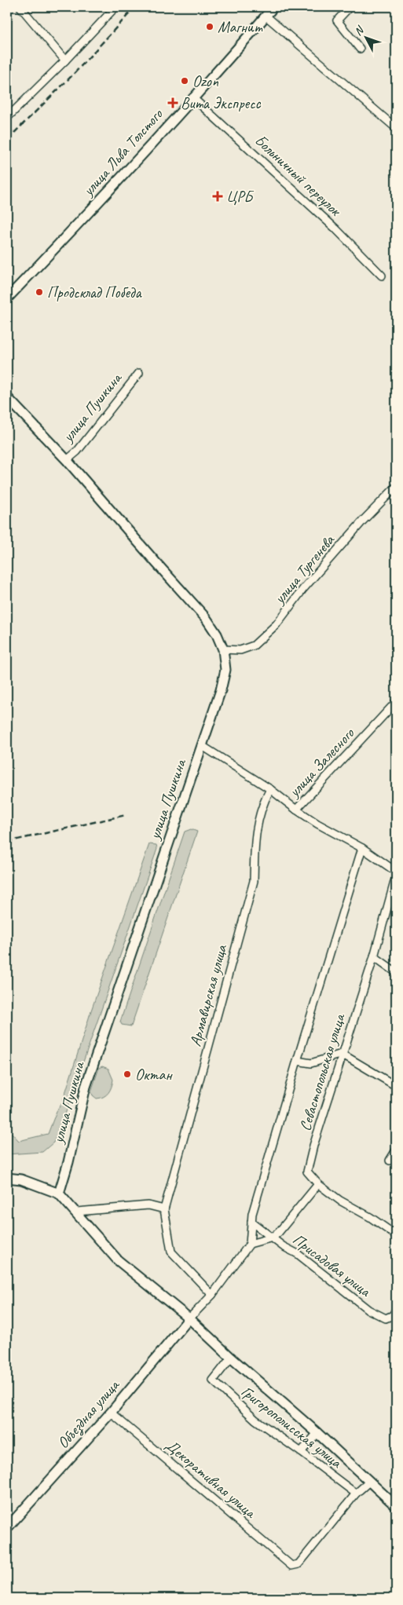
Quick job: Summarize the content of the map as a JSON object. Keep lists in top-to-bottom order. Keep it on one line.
{"streets":{"main road":["улица Льва Толстого","улица Пушкина","Объездная улица"],"street":["Больничный переулок","улица Тургенева","улица Залесного","Армавирская улица","Севастопольская улица","Присадовая улица","Григорополисская улица","Декоративная улица"]},"crossings":[["улица Льва Толстого","Больничный переулок"],["улица Пушкина","улица Тургенева"],["улица Пушкина","улица Залесного"],["улица Залесного","Армавирская улица"],["Севастопольская улица","Присадовая улица"],["Объездная улица","Декоративная улица"],["Григорополисская улица","Декоративная улица"]],"places":{"other":["Магнит","Ozon","Продсклад Победа","Октан"],"health":["Вита Экспресс","ЦРБ"]},"north":"top left"}
